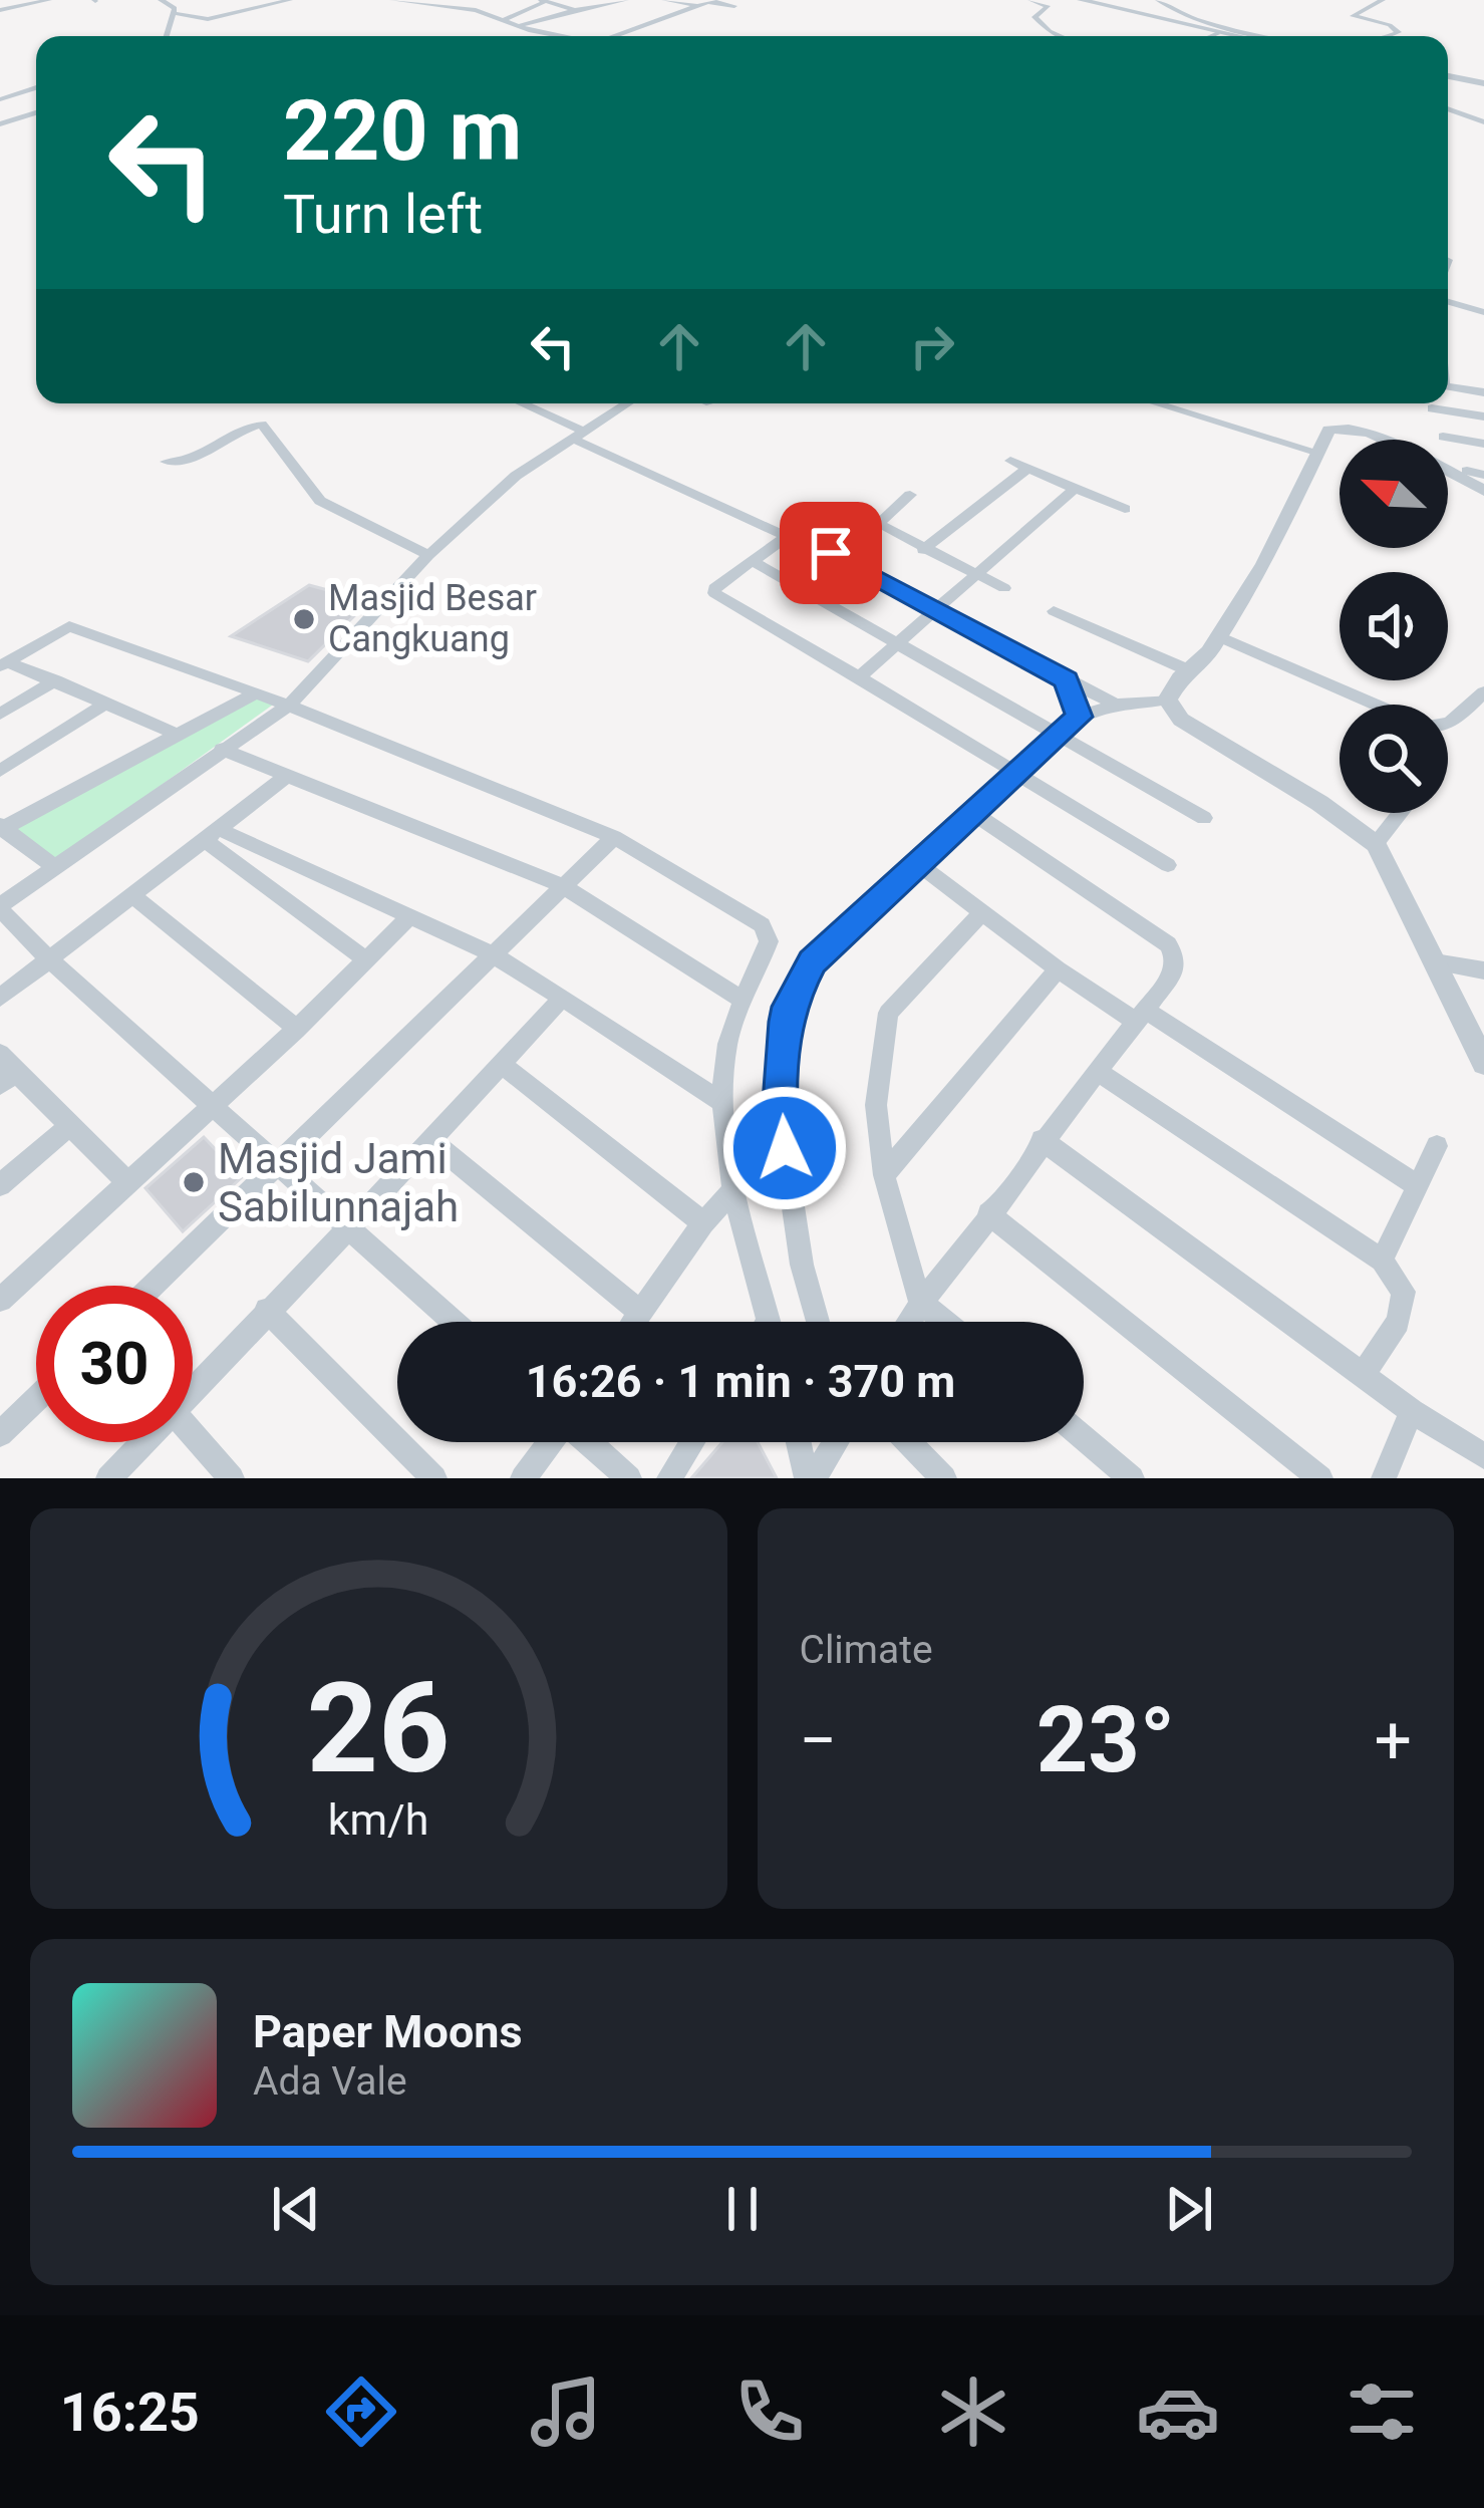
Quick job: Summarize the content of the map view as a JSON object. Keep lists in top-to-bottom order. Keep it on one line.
{"places":["Masjid Besar Cangkuang","Masjid Jami Sabilunnajah"],"north":"top left","page":{"turn":["220 m","Turn left"],"limit":"30","trip":"16:26 · 1 min · 370 m","tile":"Climate","heat":["−","23°","+"],"song":["Paper Moons","Ada Vale"],"tabs":"16:25","gauge":["26","km/h"]}}
